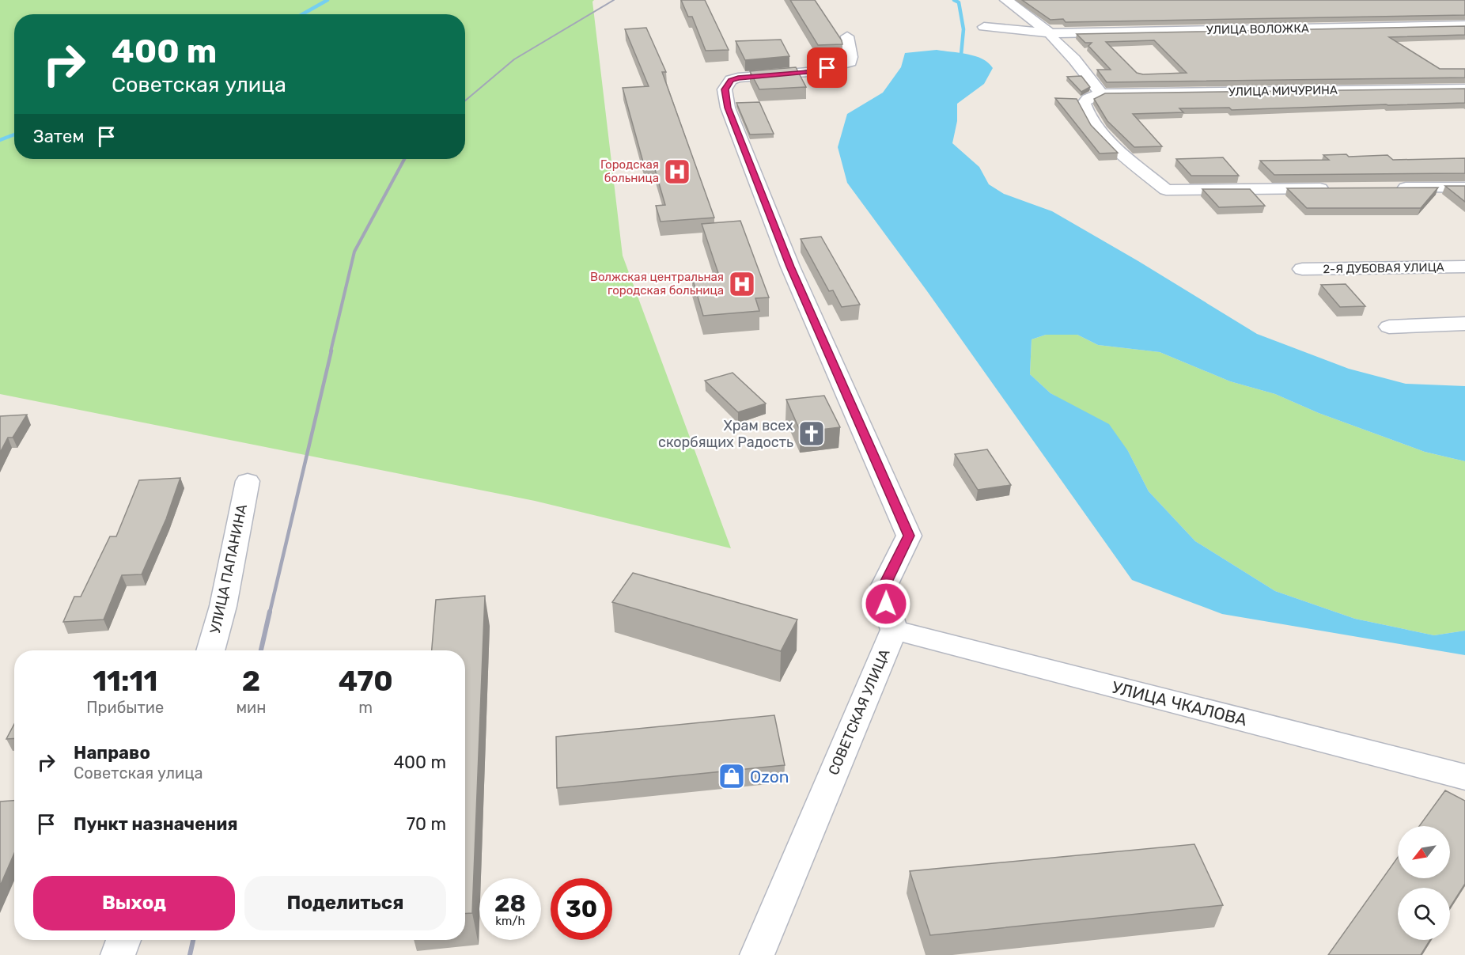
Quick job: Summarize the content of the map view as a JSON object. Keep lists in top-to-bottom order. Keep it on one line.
{"streets":{"street":["УЛИЦА ВОЛОЖКА","УЛИЦА МИЧУРИНА","2-Я ДУБОВАЯ УЛИЦА","УЛИЦА ПАПАНИНА","УЛИЦА ЧКАЛОВА","СОВЕТСКАЯ УЛИЦА"]},"crossings":[["УЛИЦА ЧКАЛОВА","СОВЕТСКАЯ УЛИЦА"]],"places":{"hospital":["Городская больница","Волжская центральная городская больница"],"church":["Храм всех скорбящих Радость"],"shop":["Ozon"]},"north":"bottom left","page":{"turn":["400 m","Советская улица"],"then":"Затем","eta":["11:11","Прибытие","2","мин","470","m"],"list":[{"name":"Направо","note":"Советская улица","value":"400 m"},{"name":"Пункт назначения","value":"70 m"}],"buttons":["Выход","Поделиться"],"speed":"28 km/h","limit":"30"}}
